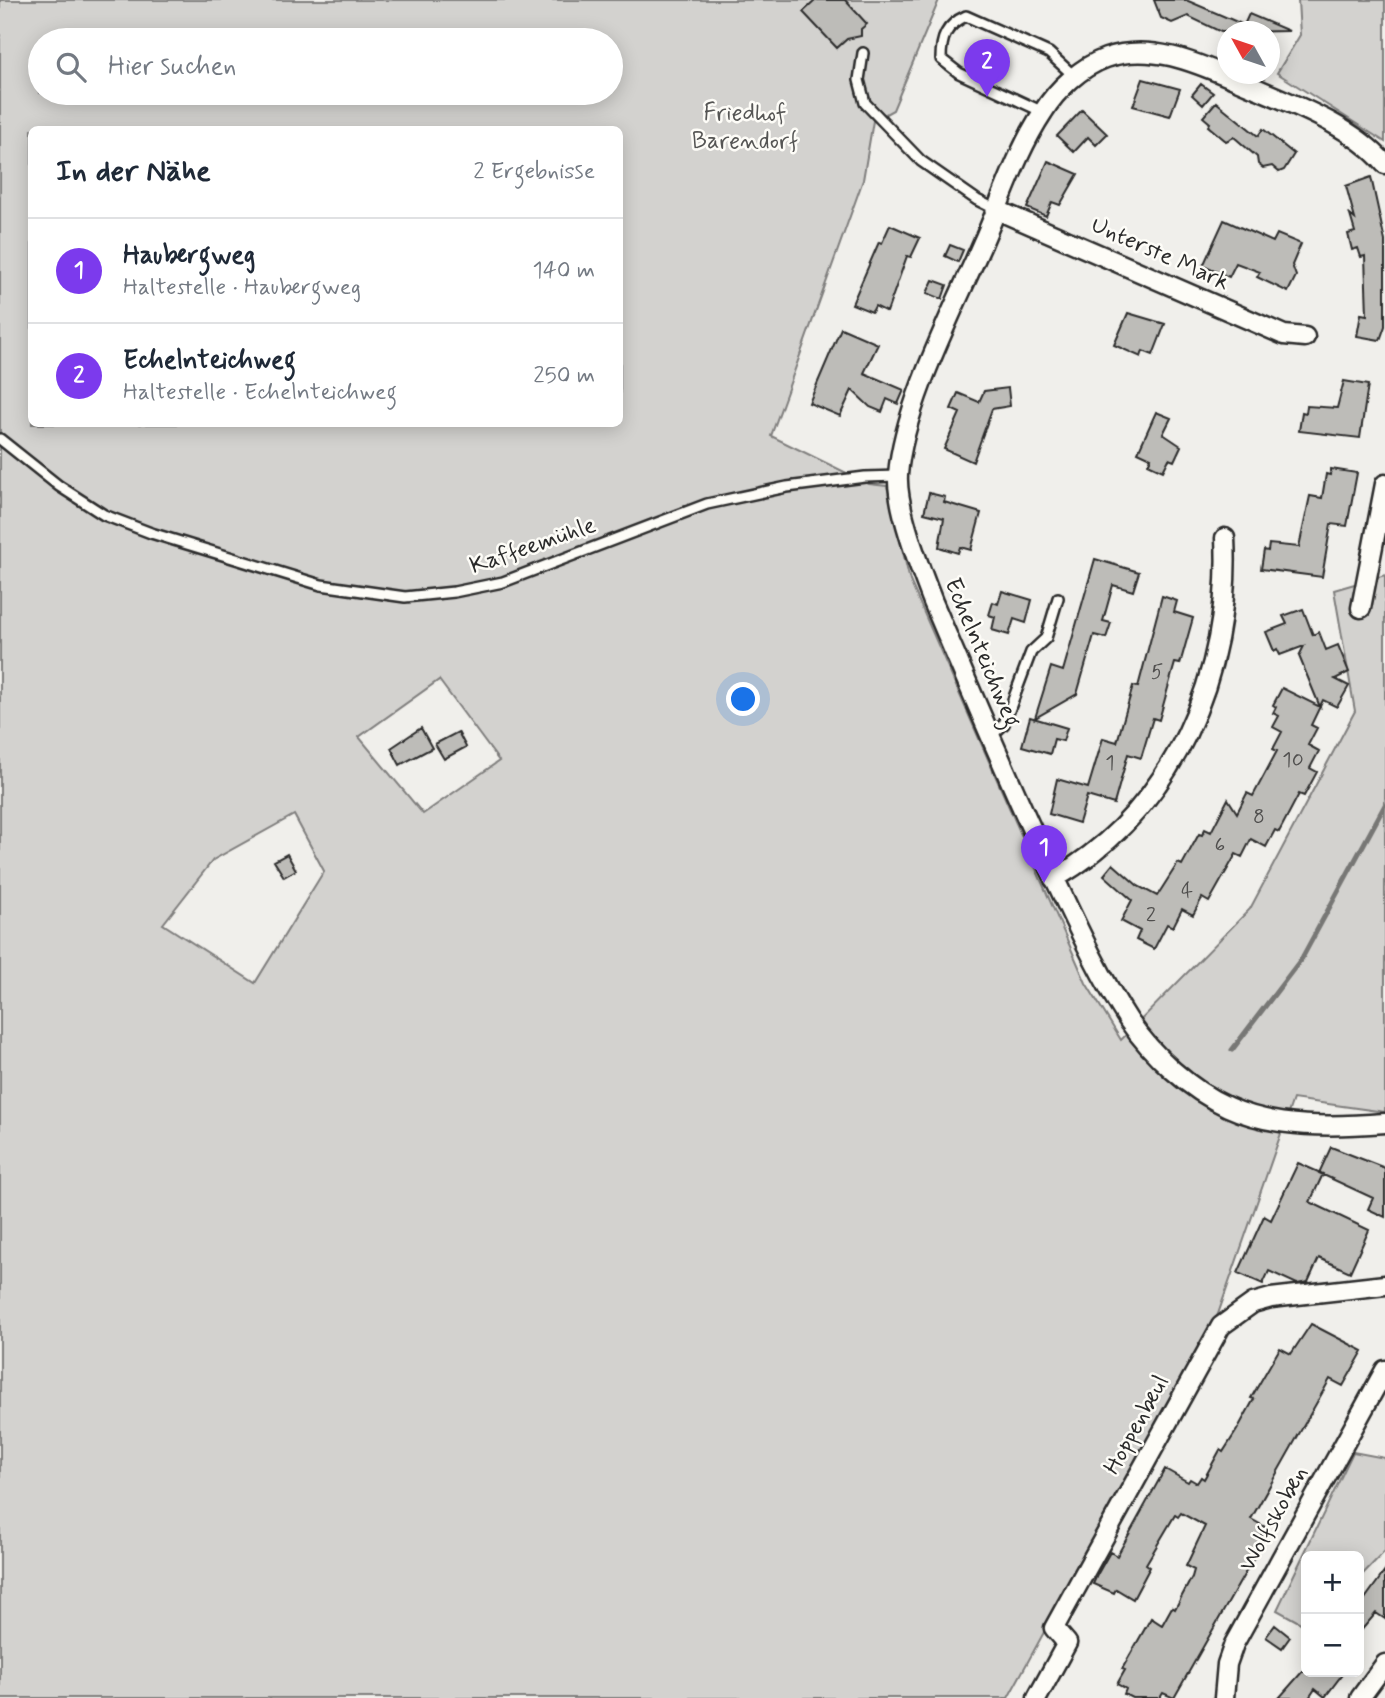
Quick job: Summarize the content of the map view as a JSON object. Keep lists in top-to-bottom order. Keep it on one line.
{"streets":{"street":["Unterste Mark","Echelnteichweg","Hoppenbeul","Wolfskoben"],"lane":["Kaffeemühle"]},"crossings":[["Unterste Mark","Echelnteichweg"],["Kaffeemühle","Echelnteichweg"]],"parks":["Friedhof Barendorf"],"house_numbers":["5","10","1","8","6","4","2"],"north":"top left","page":{"search":"Hier suchen","pins":["2","1"],"heading":["In der Nähe","2 Ergebnisse"],"list":[{"mark":"1","name":"Haubergweg","note":"Haltestelle · Haubergweg","value":"140 m"},{"mark":"2","name":"Echelnteichweg","note":"Haltestelle · Echelnteichweg","value":"250 m"}],"map_buttons":["+","−"]}}
